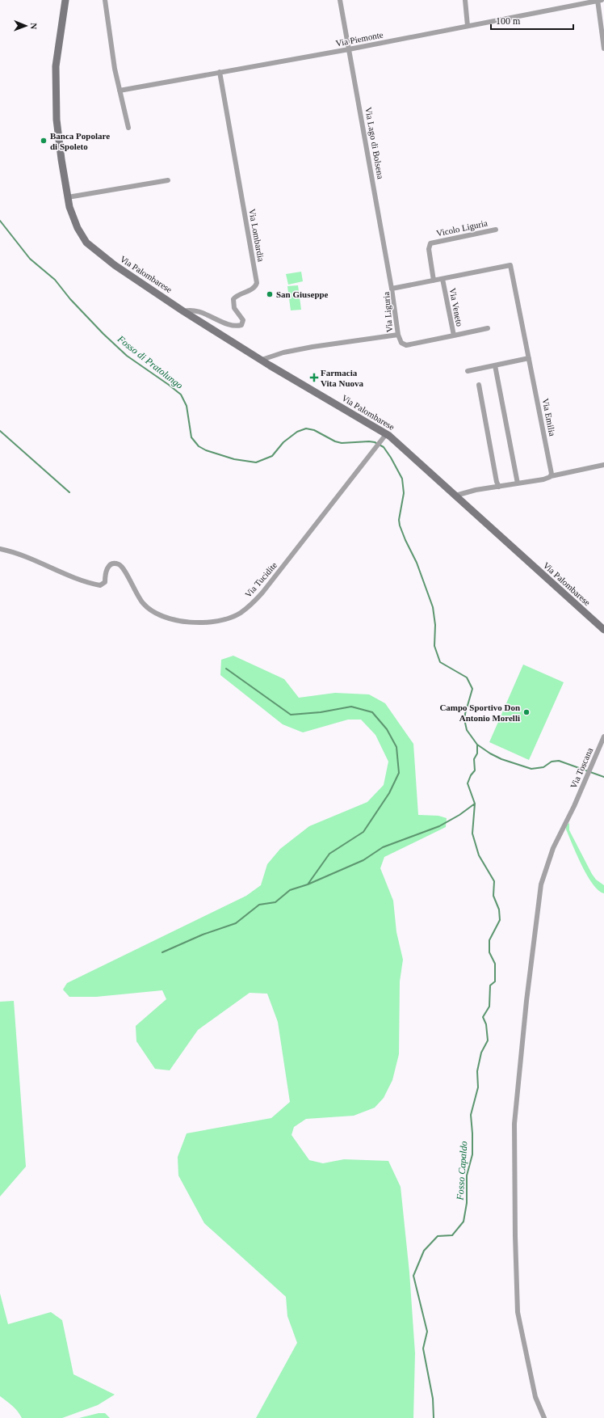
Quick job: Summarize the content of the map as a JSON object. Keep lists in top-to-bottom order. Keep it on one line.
{"streets":{"main road":["Via Palombarese"],"street":["Via Piemonte","Via Lago di Bolsena","Vicolo Liguria","Via Lombardia","Via Veneto","Via Liguria","Via Emilia","Via Tucidite","Via Toscana"]},"crossings":[["Via Piemonte","Via Lago di Bolsena"],["Via Piemonte","Via Lombardia"],["Via Lago di Bolsena","Via Liguria"],["Vicolo Liguria","Via Liguria"],["Via Lombardia","Via Palombarese"],["Via Palombarese","Via Liguria"],["Via Palombarese","Via Tucidite"],["Via Veneto","Via Liguria"],["Via Liguria","Via Emilia"]],"water":["Fosso di Pratolungo","Fosso Capaldo"],"places":{"other":["Banca Popolare di Spoleto","San Giuseppe","Campo Sportivo Don Antonio Morelli"],"health":["Farmacia Vita Nuova"]},"scale_bar":"100 m","north":"right"}
